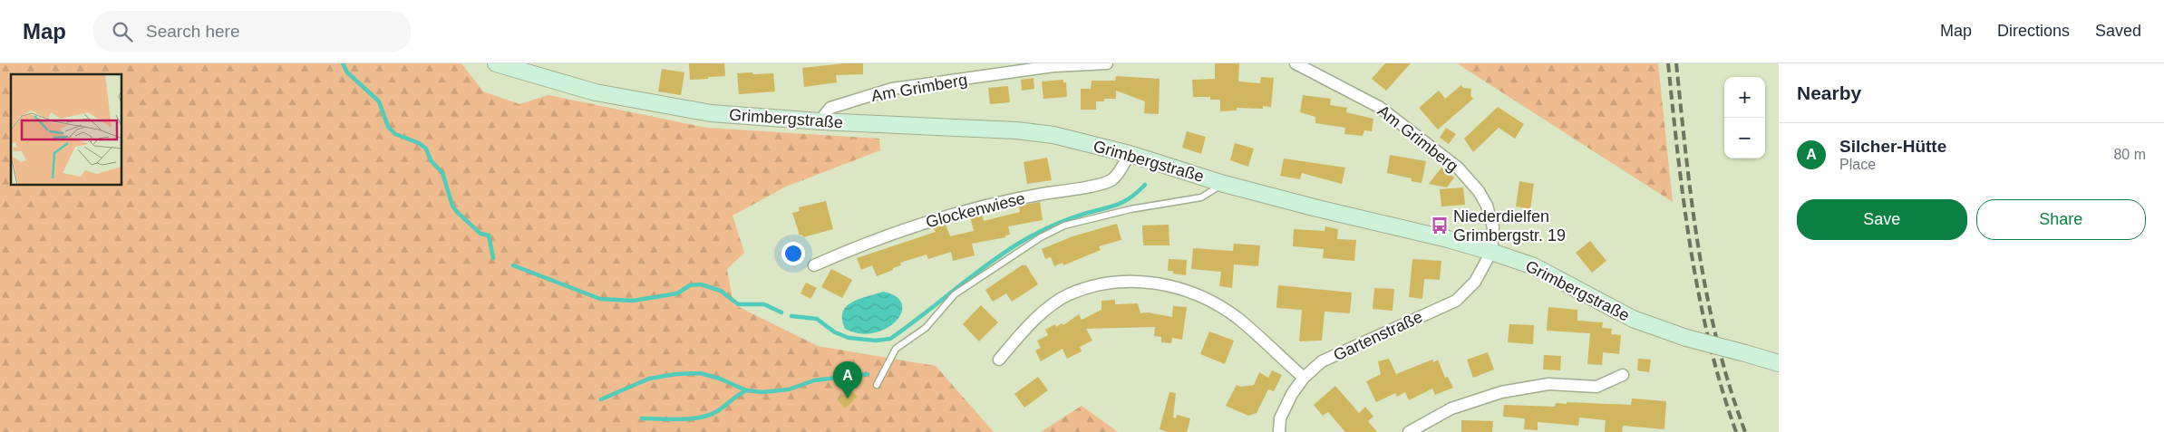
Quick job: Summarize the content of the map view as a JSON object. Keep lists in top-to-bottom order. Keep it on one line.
{"streets":{"street":["Am Grimberg","Grimbergstraße","Glockenwiese","Gartenstraße"]},"crossings":[["Am Grimberg","Grimbergstraße"],["Am Grimberg","Gartenstraße"],["Grimbergstraße","Glockenwiese"],["Grimbergstraße","Gartenstraße"]],"places":{"bus stop":["Niederdielfen Grimbergstr. 19"]},"page":{"header":"Map","search":"Search here","nav":["Map","Directions","Saved"],"heading":"Nearby","map_buttons":["+","−"],"list":[{"mark":"A","name":"Silcher-Hütte","note":"Place","value":"80 m"}],"buttons":["Save","Share"],"pins":"A"}}
